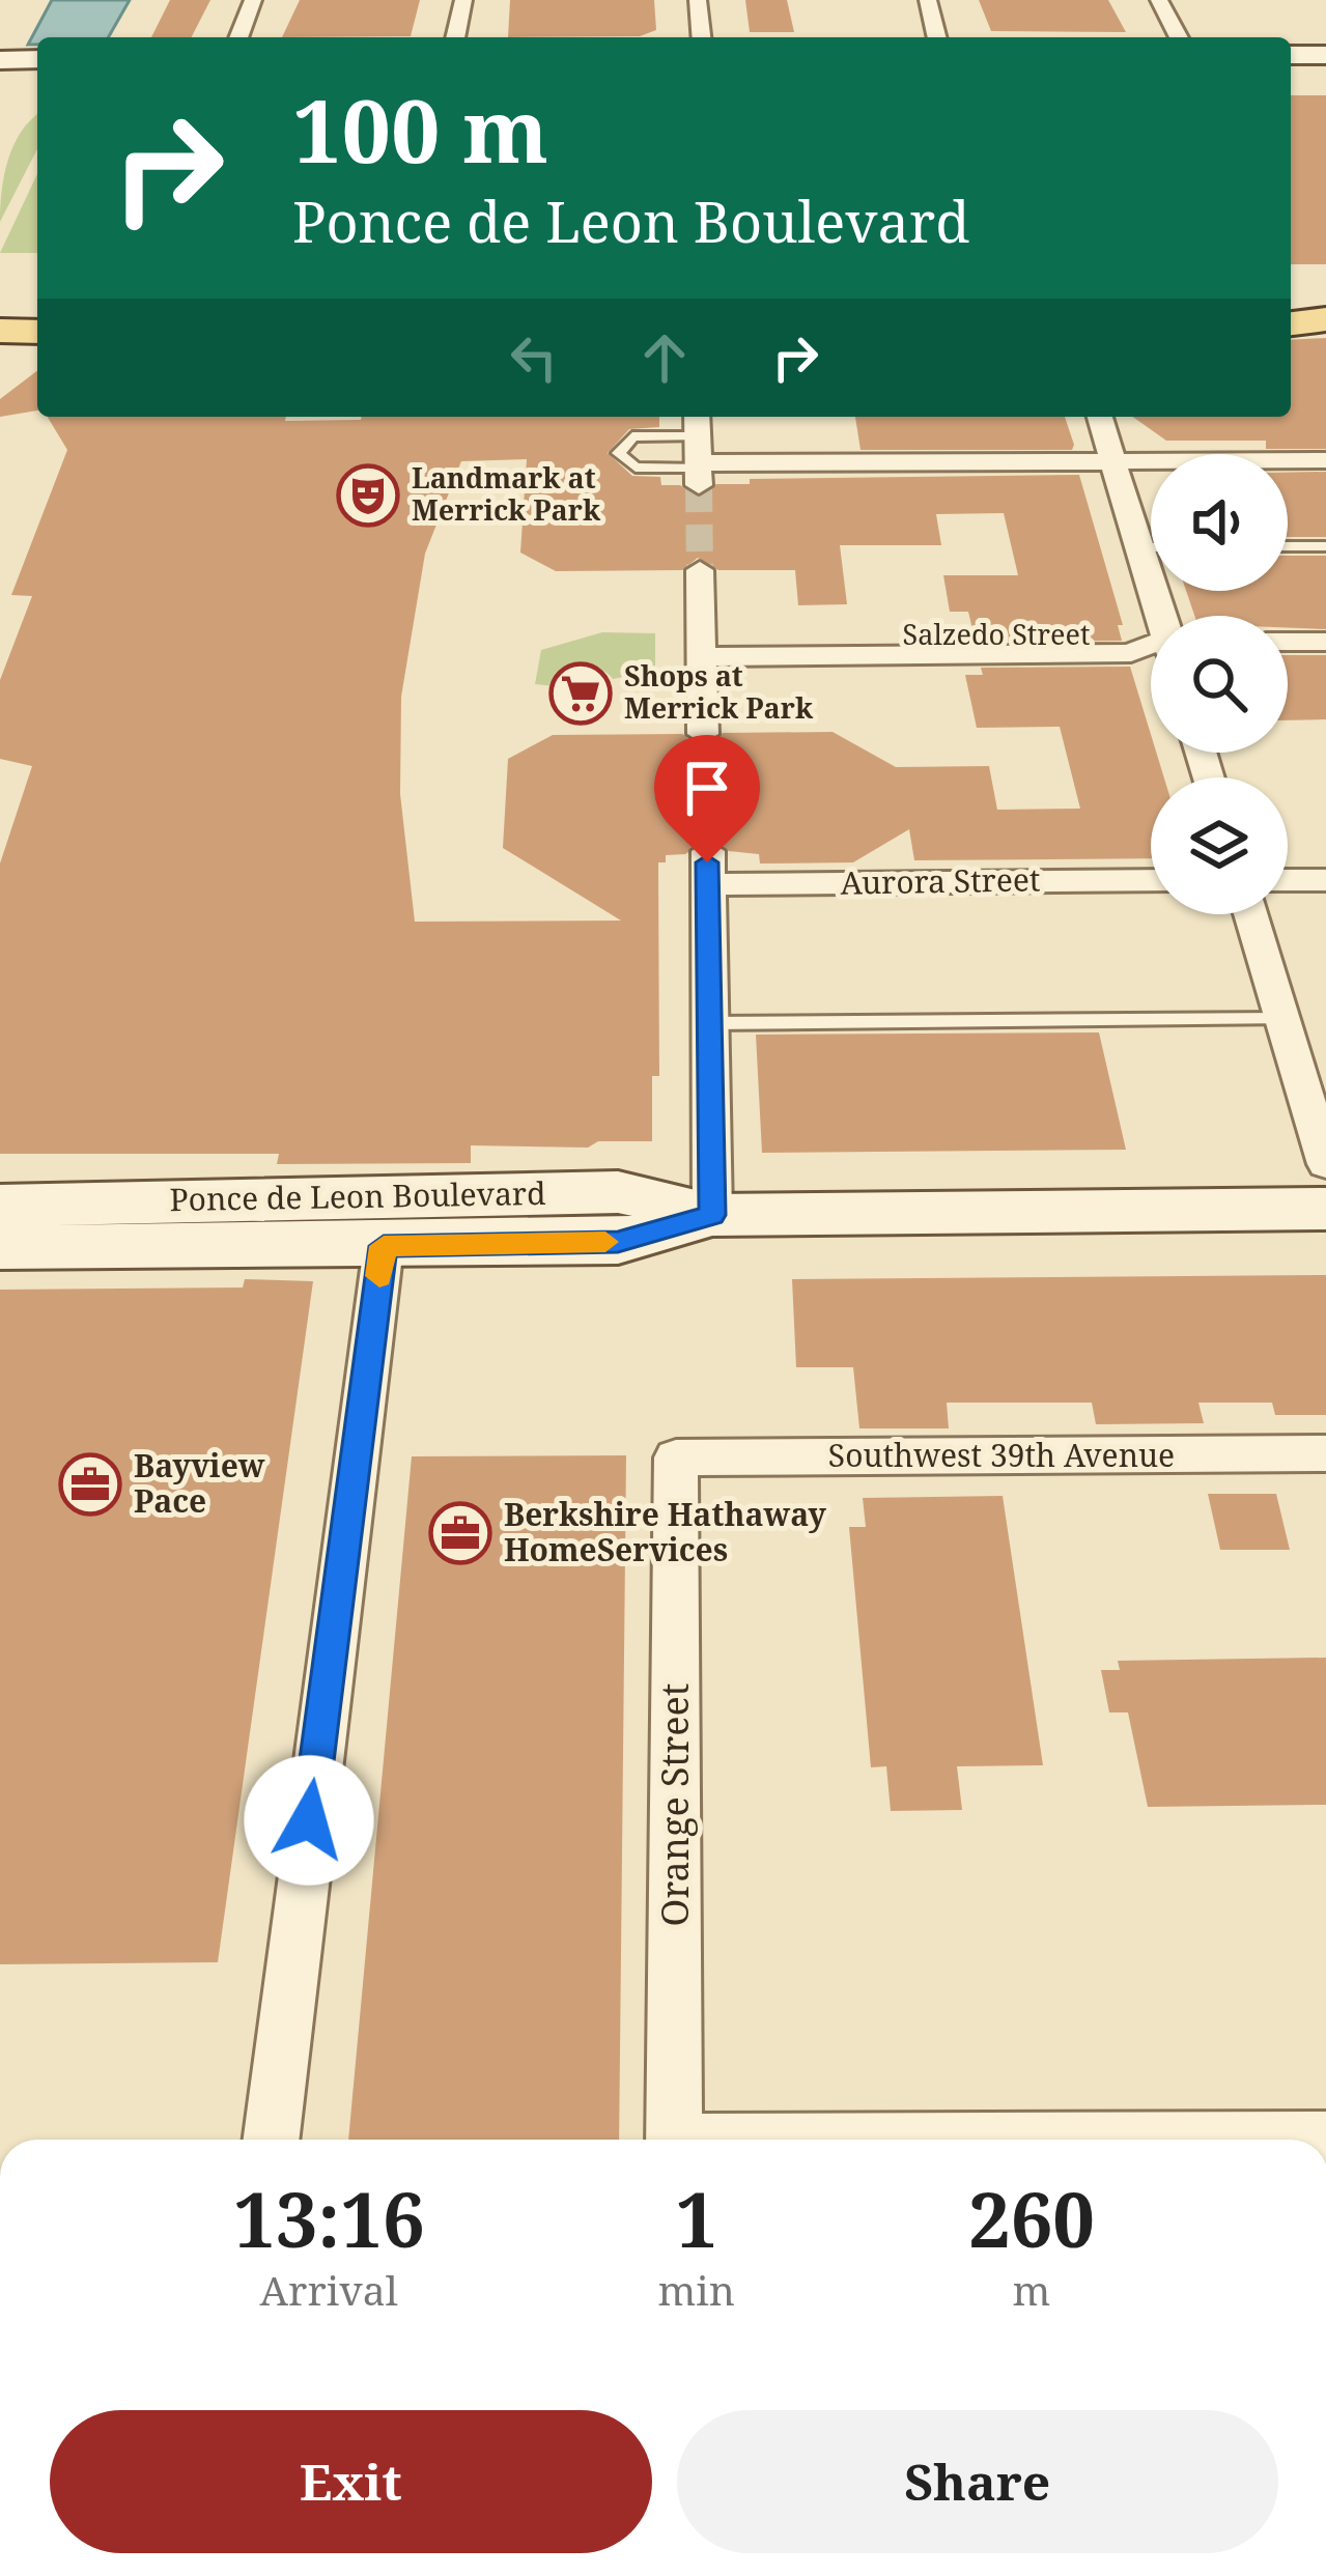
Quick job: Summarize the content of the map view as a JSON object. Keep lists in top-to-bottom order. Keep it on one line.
{"streets":{"street":["Salzedo Street","Aurora Street","Ponce de Leon Boulevard","Southwest 39th Avenue","Orange Street"]},"crossings":[["Southwest 39th Avenue","Orange Street"]],"places":{"theatre":["Landmark at Merrick Park"],"supermarket":["Shops at Merrick Park"],"office":["Bayview Pace","Berkshire Hathaway HomeServices"]},"page":{"turn":["100 m","Ponce de Leon Boulevard"],"eta":["13:16","Arrival","1","min","260","m"],"buttons":["Exit","Share"]}}
